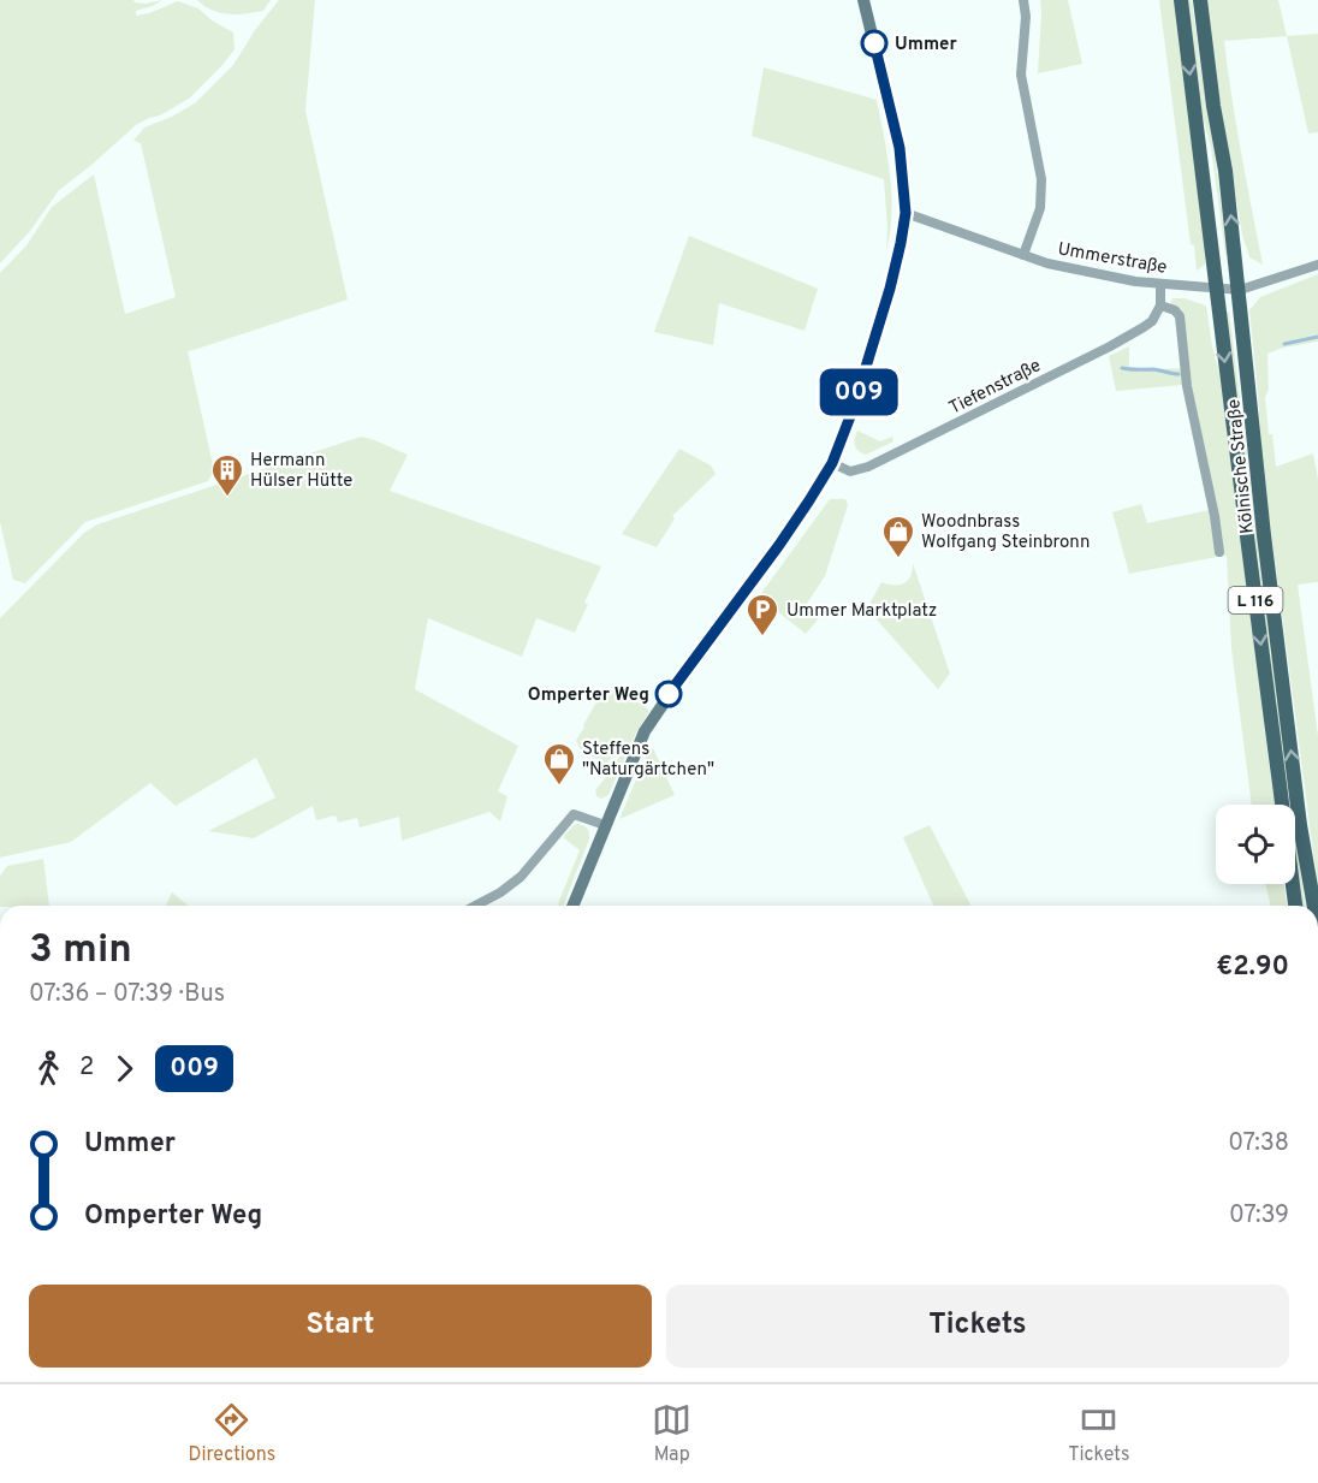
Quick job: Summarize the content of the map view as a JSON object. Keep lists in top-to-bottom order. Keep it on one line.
{"streets":{"main road":["Kölnische Straße","L 116"],"street":["Ummerstraße","Tiefenstraße"]},"crossings":[["Ummerstraße","Kölnische Straße"]],"places":{"other":["Ummer","Omperter Weg"],"building":["Hermann Hülser Hütte"],"shop":["Woodnbrass Wolfgang Steinbronn","Steffens \"Naturgärtchen\""],"parking":["Ummer Marktplatz"]},"lines":["bus line 009"],"page":{"on_map":"009","heading":["3 min","07:36 – 07:39 · Bus","€2.90"],"legs":["2","009"],"list":[{"name":"Ummer","value":"07:38"},{"name":"Omperter Weg","value":"07:39"}],"buttons":["Start","Tickets"],"tabs":["Directions","Map","Tickets"]}}
